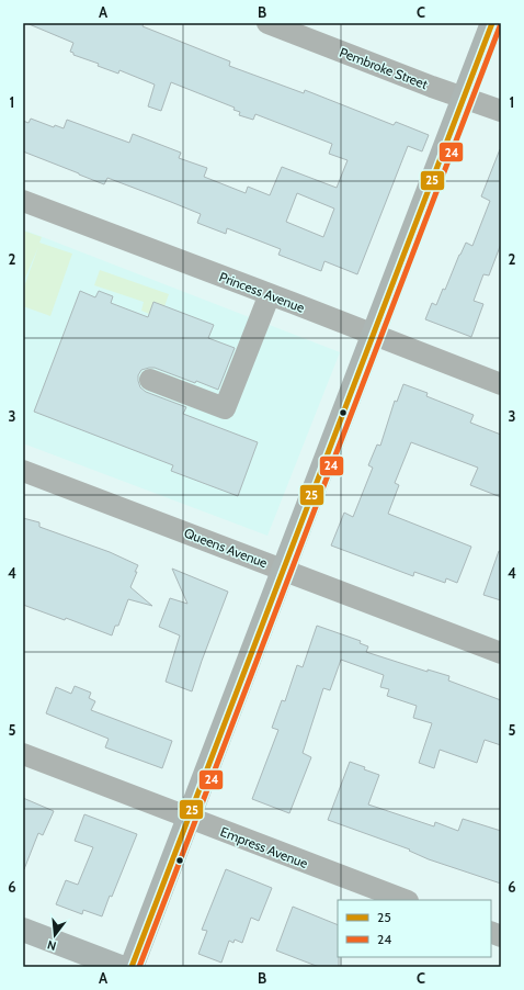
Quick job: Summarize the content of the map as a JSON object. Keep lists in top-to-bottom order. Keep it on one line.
{"streets":{"street":["Pembroke Street","Princess Avenue","Queens Avenue","Empress Avenue"]},"lines":["transit line 25","transit line 24"],"legend":["25","24"],"north":"bottom","grid":{"columns":["A","B","C"],"rows":["1","2","3","4","5","6"]}}
